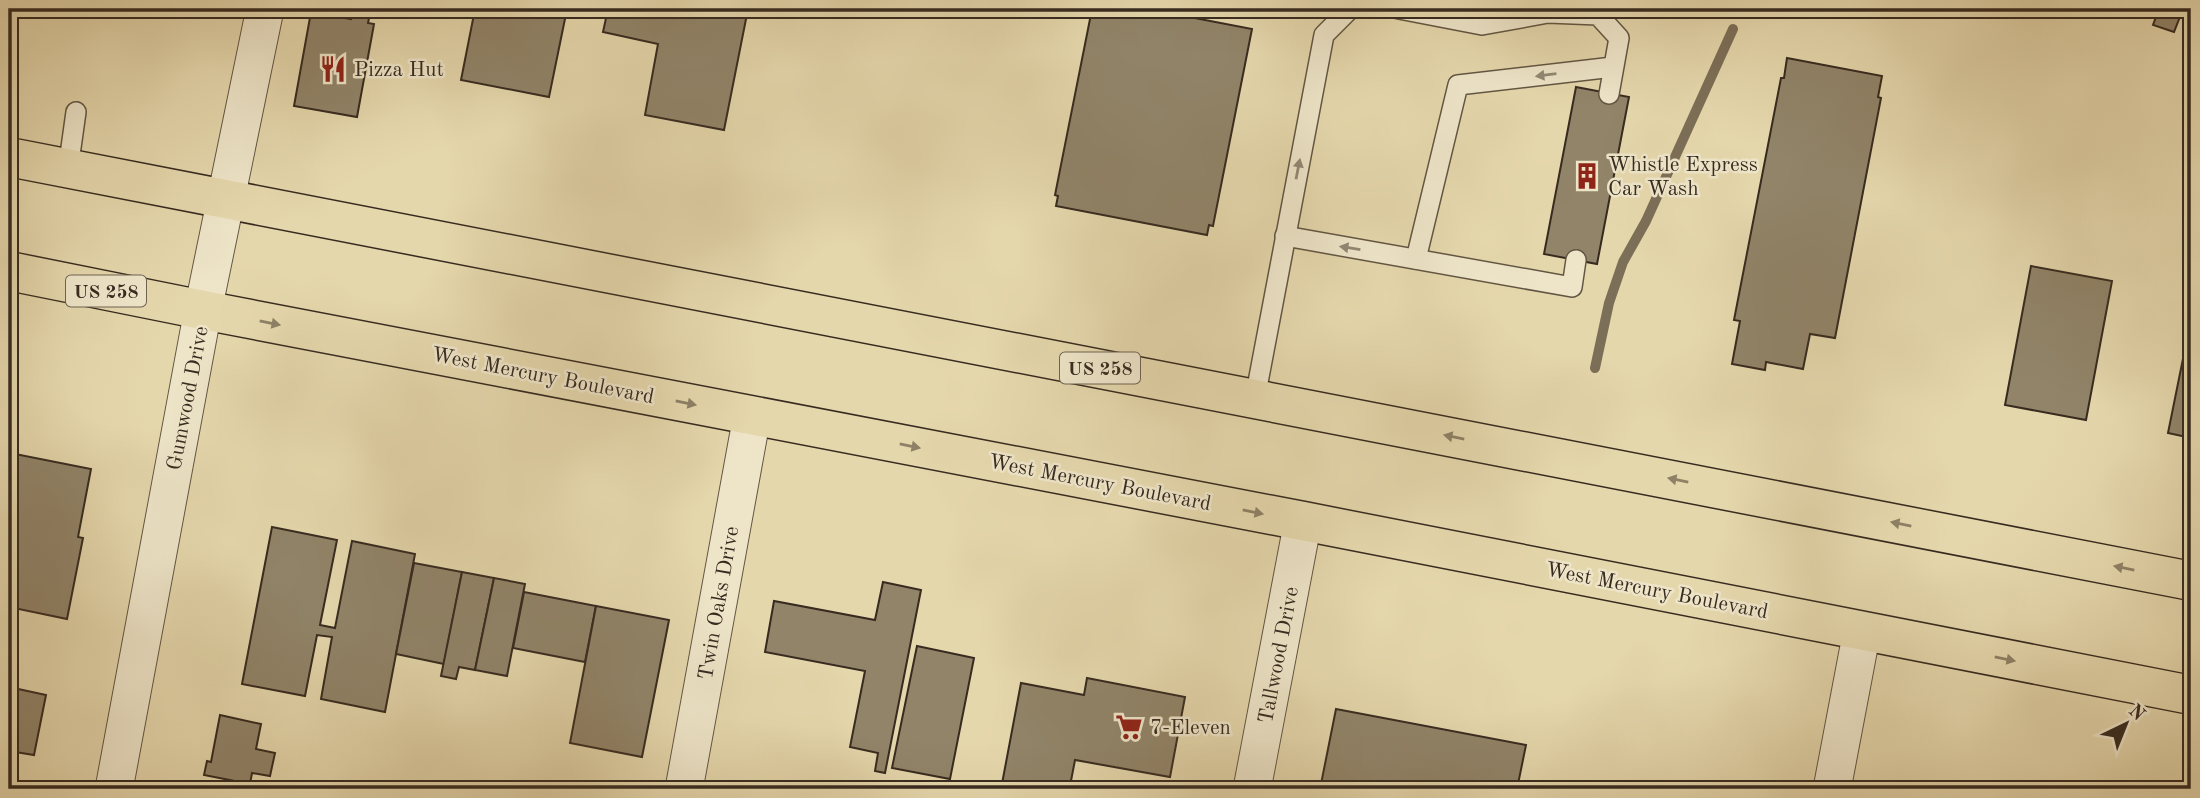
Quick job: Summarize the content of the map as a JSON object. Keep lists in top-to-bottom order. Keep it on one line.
{"streets":{"highway":["US 258","West Mercury Boulevard"],"street":["Gumwood Drive","Twin Oaks Drive","Tallwood Drive"]},"crossings":[["US 258","Gumwood Drive"],["West Mercury Boulevard","Gumwood Drive"],["West Mercury Boulevard","Twin Oaks Drive"],["West Mercury Boulevard","Tallwood Drive"]],"places":{"restaurant":["Pizza Hut"],"building":["Whistle Express Car Wash"],"supermarket":["7-Eleven"]},"north":"top right"}
